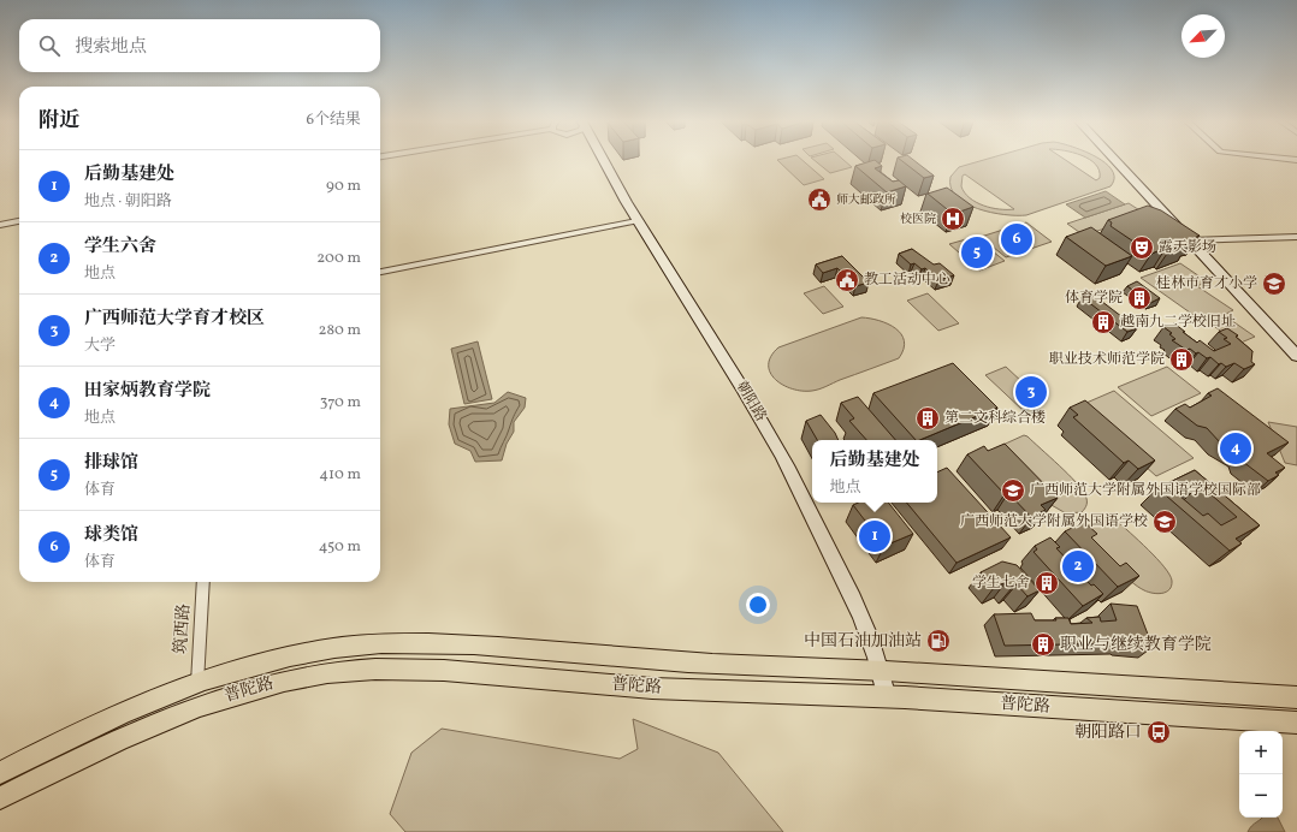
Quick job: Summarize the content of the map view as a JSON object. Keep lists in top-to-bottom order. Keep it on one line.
{"streets":{"main road":["普陀路"],"street":["朝阳路","筑西路"]},"crossings":[["朝阳路","普陀路"],["筑西路","普陀路"]],"places":{"public building":["师大邮政所","教工活动中心"],"hospital":["校医院"],"theatre":["露天影场"],"school or university":["桂林市育才小学","广西师范大学附属外国语学校国际部","广西师范大学附属外国语学校"],"building":["体育学院","越南九二学校旧址","职业技术师范学院","第二文科综合楼","学生七舍","职业与继续教育学院"],"fuel station":["中国石油加油站"],"bus stop":["朝阳路口"]},"north":"bottom left","page":{"search":"搜索地点","heading":["附近","6个结果"],"list":[{"mark":"1","name":"后勤基建处","note":"地点 · 朝阳路","value":"90 m"},{"mark":"2","name":"学生六舍","note":"地点","value":"200 m"},{"mark":"3","name":"广西师范大学育才校区","note":"大学","value":"280 m"},{"mark":"4","name":"田家炳教育学院","note":"地点","value":"370 m"},{"mark":"5","name":"排球馆","note":"体育","value":"410 m"},{"mark":"6","name":"球类馆","note":"体育","value":"450 m"}],"pins":["6","5","3","4","1","2"],"popup":["后勤基建处","地点"],"map_buttons":["+","−"]}}
